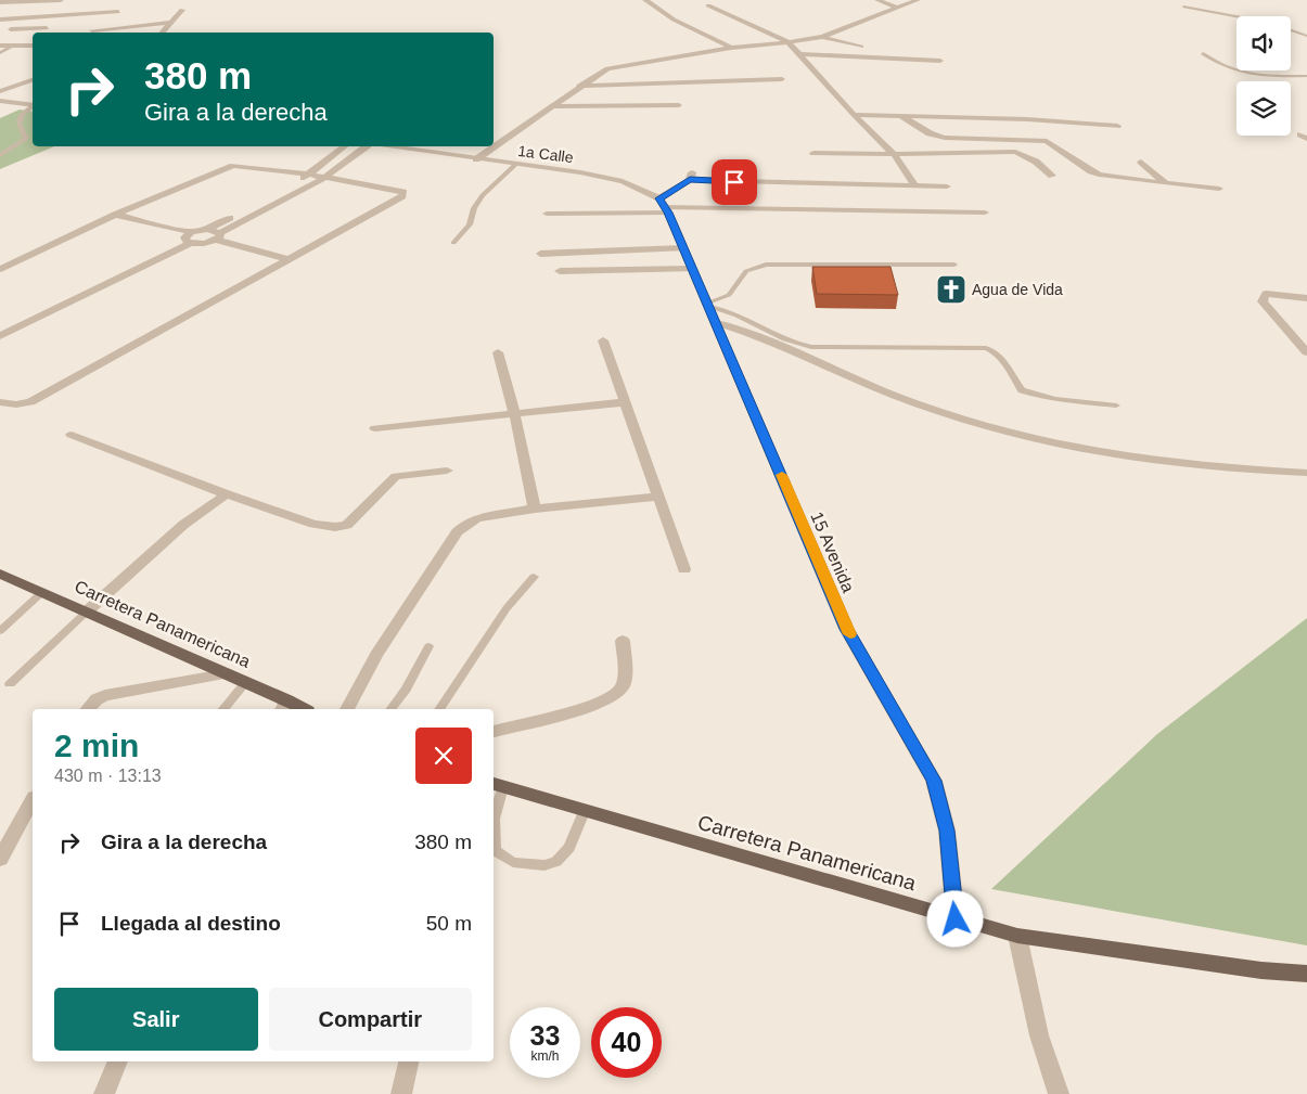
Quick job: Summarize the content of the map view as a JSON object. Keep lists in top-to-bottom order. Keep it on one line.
{"streets":{"main road":["Carretera Panamericana"],"street":["1a Calle","15 Avenida"]},"crossings":[["1a Calle","15 Avenida"],["15 Avenida","Carretera Panamericana"]],"places":{"church":["Agua de Vida"]},"page":{"turn":["380 m","Gira a la derecha"],"heading":["2 min","430 m · 13:13"],"list":[{"name":"Gira a la derecha","value":"380 m"},{"name":"Llegada al destino","value":"50 m"}],"buttons":["Salir","Compartir"],"speed":"33 km/h","limit":"40"}}
